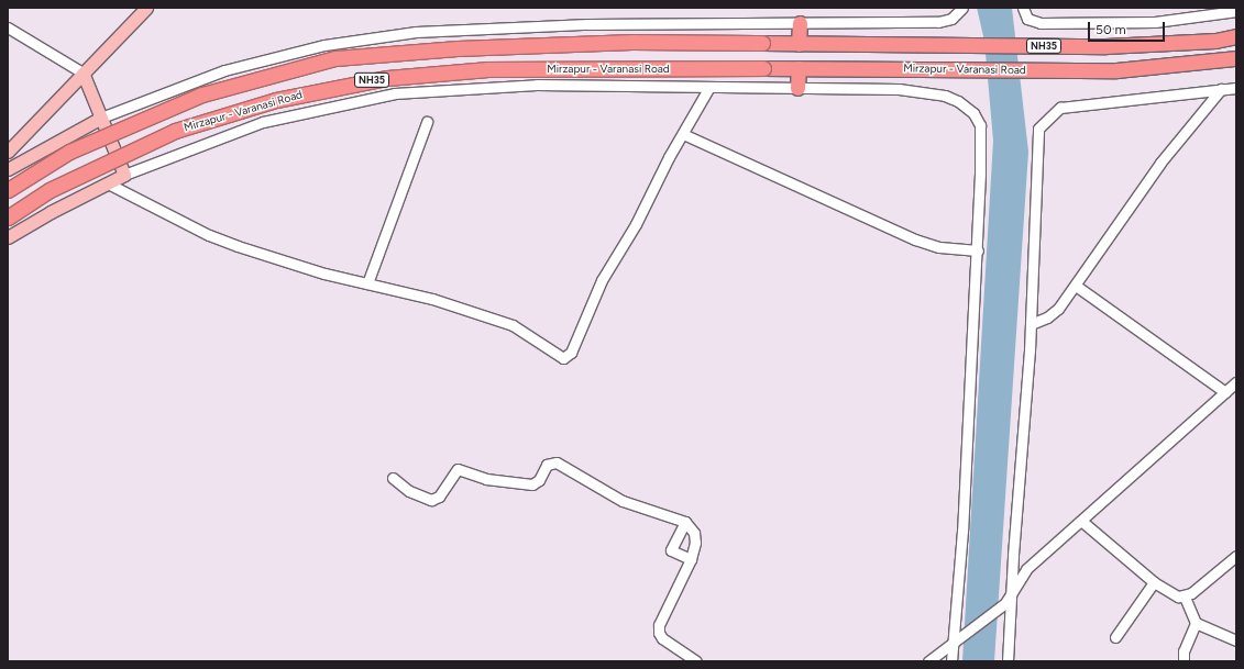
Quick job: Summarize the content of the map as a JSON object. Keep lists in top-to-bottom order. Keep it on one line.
{"streets":{"highway":["NH35","Mirzapur - Varanasi Road"]},"scale_bar":"50 m"}
